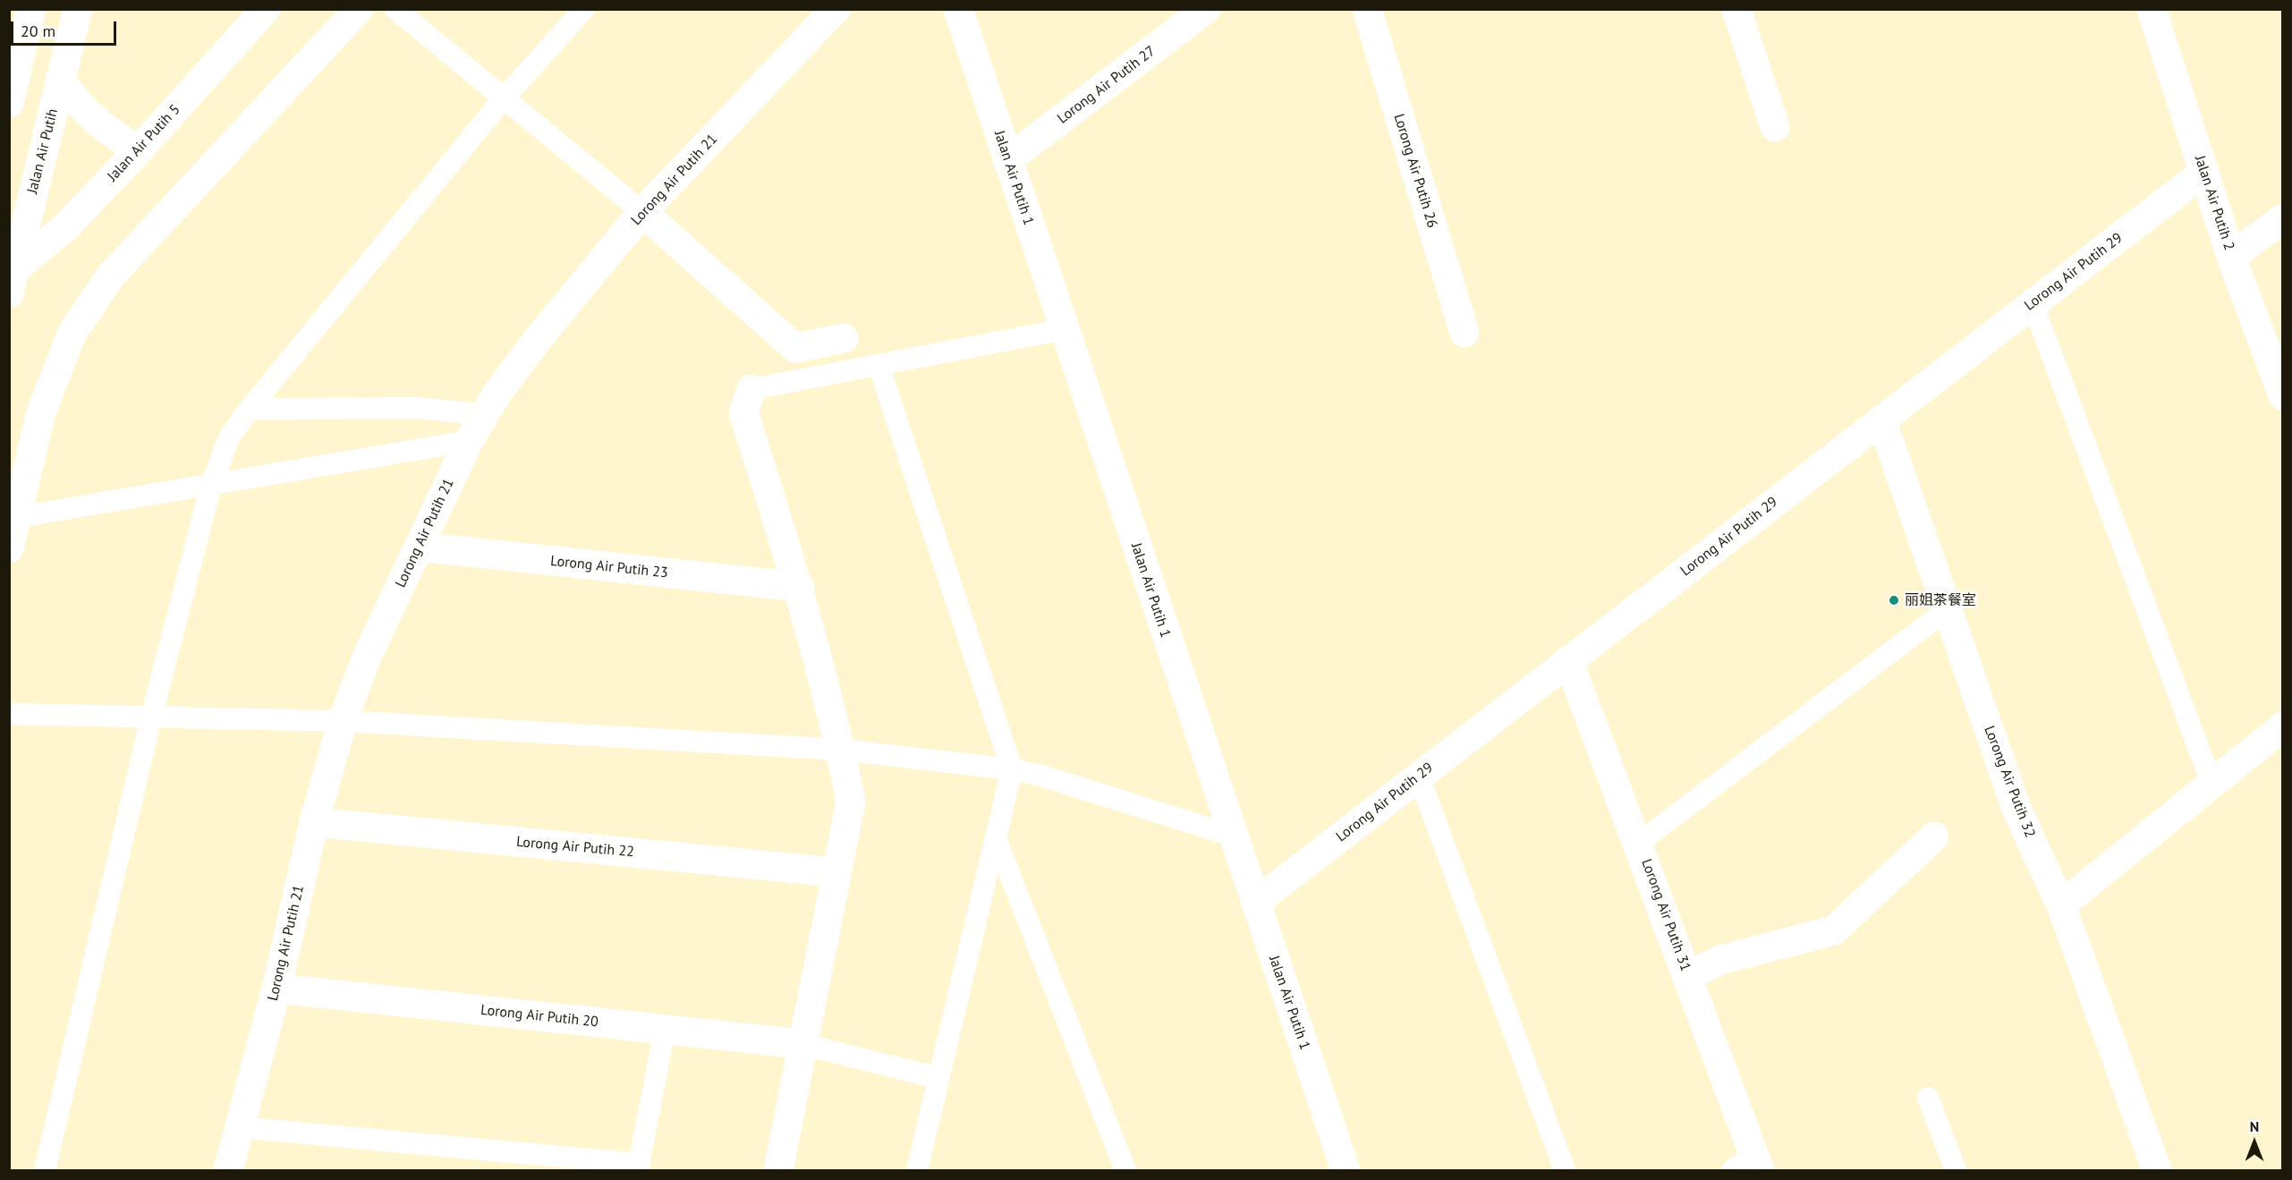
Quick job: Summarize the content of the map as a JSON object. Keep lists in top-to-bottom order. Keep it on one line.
{"streets":{"street":["Lorong Air Putih 27","Jalan Air Putih 5","Jalan Air Putih","Lorong Air Putih 26","Jalan Air Putih 1","Lorong Air Putih 21","Jalan Air Putih 2","Lorong Air Putih 29","Lorong Air Putih 23","Lorong Air Putih 32","Lorong Air Putih 22","Lorong Air Putih 31","Lorong Air Putih 20"]},"crossings":[["Lorong Air Putih 27","Jalan Air Putih 1"],["Jalan Air Putih 5","Jalan Air Putih"],["Jalan Air Putih 1","Lorong Air Putih 29"],["Lorong Air Putih 21","Lorong Air Putih 23"],["Lorong Air Putih 21","Lorong Air Putih 22"],["Lorong Air Putih 21","Lorong Air Putih 20"],["Jalan Air Putih 2","Lorong Air Putih 29"],["Lorong Air Putih 29","Lorong Air Putih 32"],["Lorong Air Putih 29","Lorong Air Putih 31"]],"places":["丽姐茶餐室"],"scale_bar":"20 m","north":"top"}
